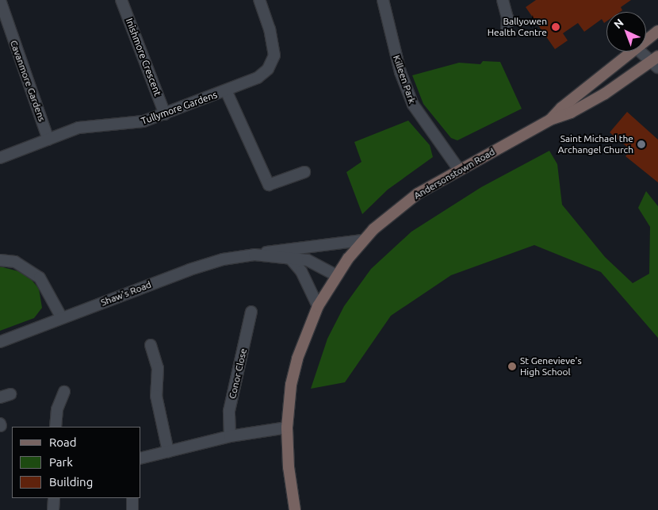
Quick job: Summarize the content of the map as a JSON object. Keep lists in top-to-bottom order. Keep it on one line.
{"streets":{"main road":["Andersonstown Road"],"street":["Inishmore Crescent","Killeen Park","Cavanmore Gardens","Tullymore Gardens","Shaw's Road","Conor Close"]},"crossings":[["Inishmore Crescent","Tullymore Gardens"],["Killeen Park","Andersonstown Road"],["Cavanmore Gardens","Tullymore Gardens"],["Andersonstown Road","Shaw's Road"]],"places":["Ballyowen Health Centre","Saint Michael the Archangel Church","St Genevieve's High School"],"legend":["Road","Park","Building"],"north":"top left"}
